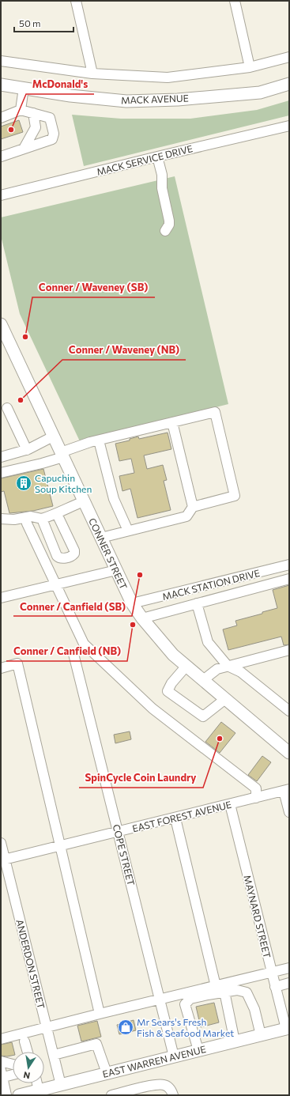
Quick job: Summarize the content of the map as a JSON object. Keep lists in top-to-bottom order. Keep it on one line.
{"streets":{"main road":["MACK AVENUE","CONNER STREET","EAST WARREN AVENUE"],"street":["MACK SERVICE DRIVE","MACK STATION DRIVE","EAST FOREST AVENUE","COPE STREET","MAYNARD STREET","ANDERDON STREET"]},"crossings":[["CONNER STREET","MACK STATION DRIVE"],["EAST FOREST AVENUE","COPE STREET"],["EAST FOREST AVENUE","MAYNARD STREET"],["EAST FOREST AVENUE","ANDERDON STREET"],["COPE STREET","EAST WARREN AVENUE"],["MAYNARD STREET","EAST WARREN AVENUE"],["ANDERDON STREET","EAST WARREN AVENUE"]],"places":{"other":["McDonald's","Conner / Waveney (SB)","Conner / Waveney (NB)","Conner / Canfield (SB)","Conner / Canfield (NB)","SpinCycle Coin Laundry"],"building":["Capuchin Soup Kitchen"],"shop":["Mr Sears's Fresh Fish & Seafood Market"]},"scale_bar":"50 m","north":"bottom"}
